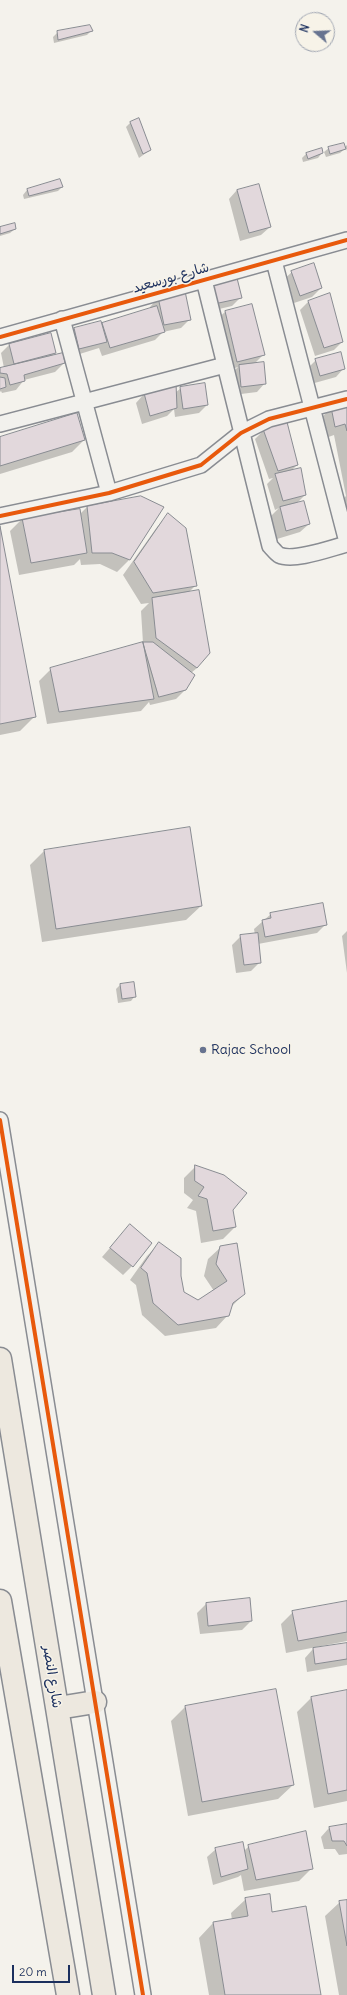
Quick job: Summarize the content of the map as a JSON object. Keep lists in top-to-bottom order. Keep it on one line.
{"streets":{"main road":["شارع النصر"],"street":["شارع بورسعيد"]},"places":["Rajac School"],"scale_bar":"20 m","north":"left"}
